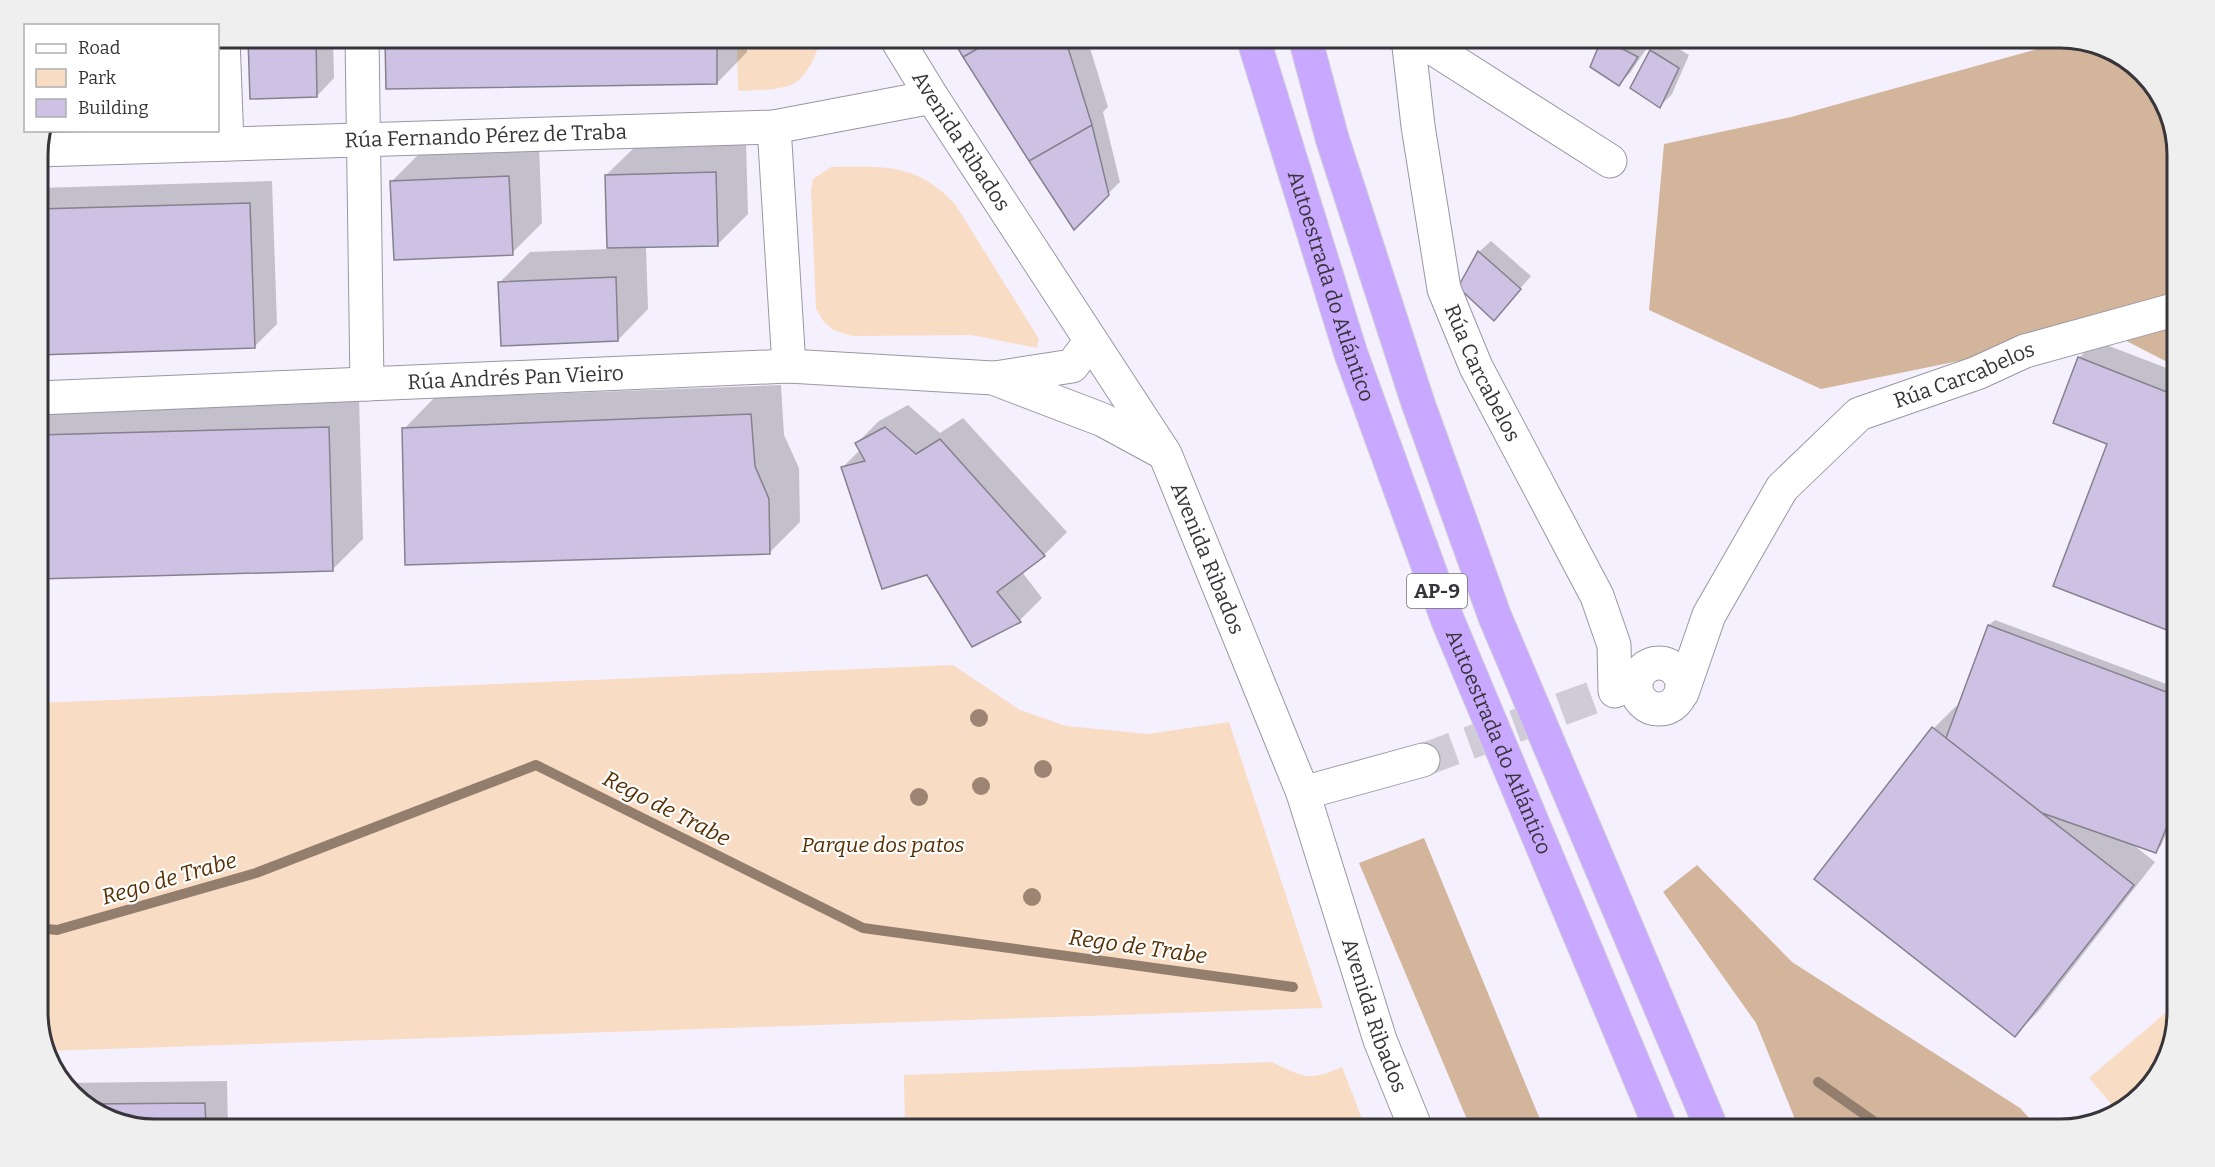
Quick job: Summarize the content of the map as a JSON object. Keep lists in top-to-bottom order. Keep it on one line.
{"streets":{"highway":["Autoestrada do Atlántico","AP-9"],"street":["Rúa Fernando Pérez de Traba","Avenida Ribados","Rúa Carcabelos","Rúa Andrés Pan Vieiro"]},"crossings":[["Rúa Fernando Pérez de Traba","Avenida Ribados"],["Avenida Ribados","Rúa Andrés Pan Vieiro"]],"water":["Rego de Trabe"],"parks":["Parque dos patos"],"legend":["Road","Park","Building"]}
